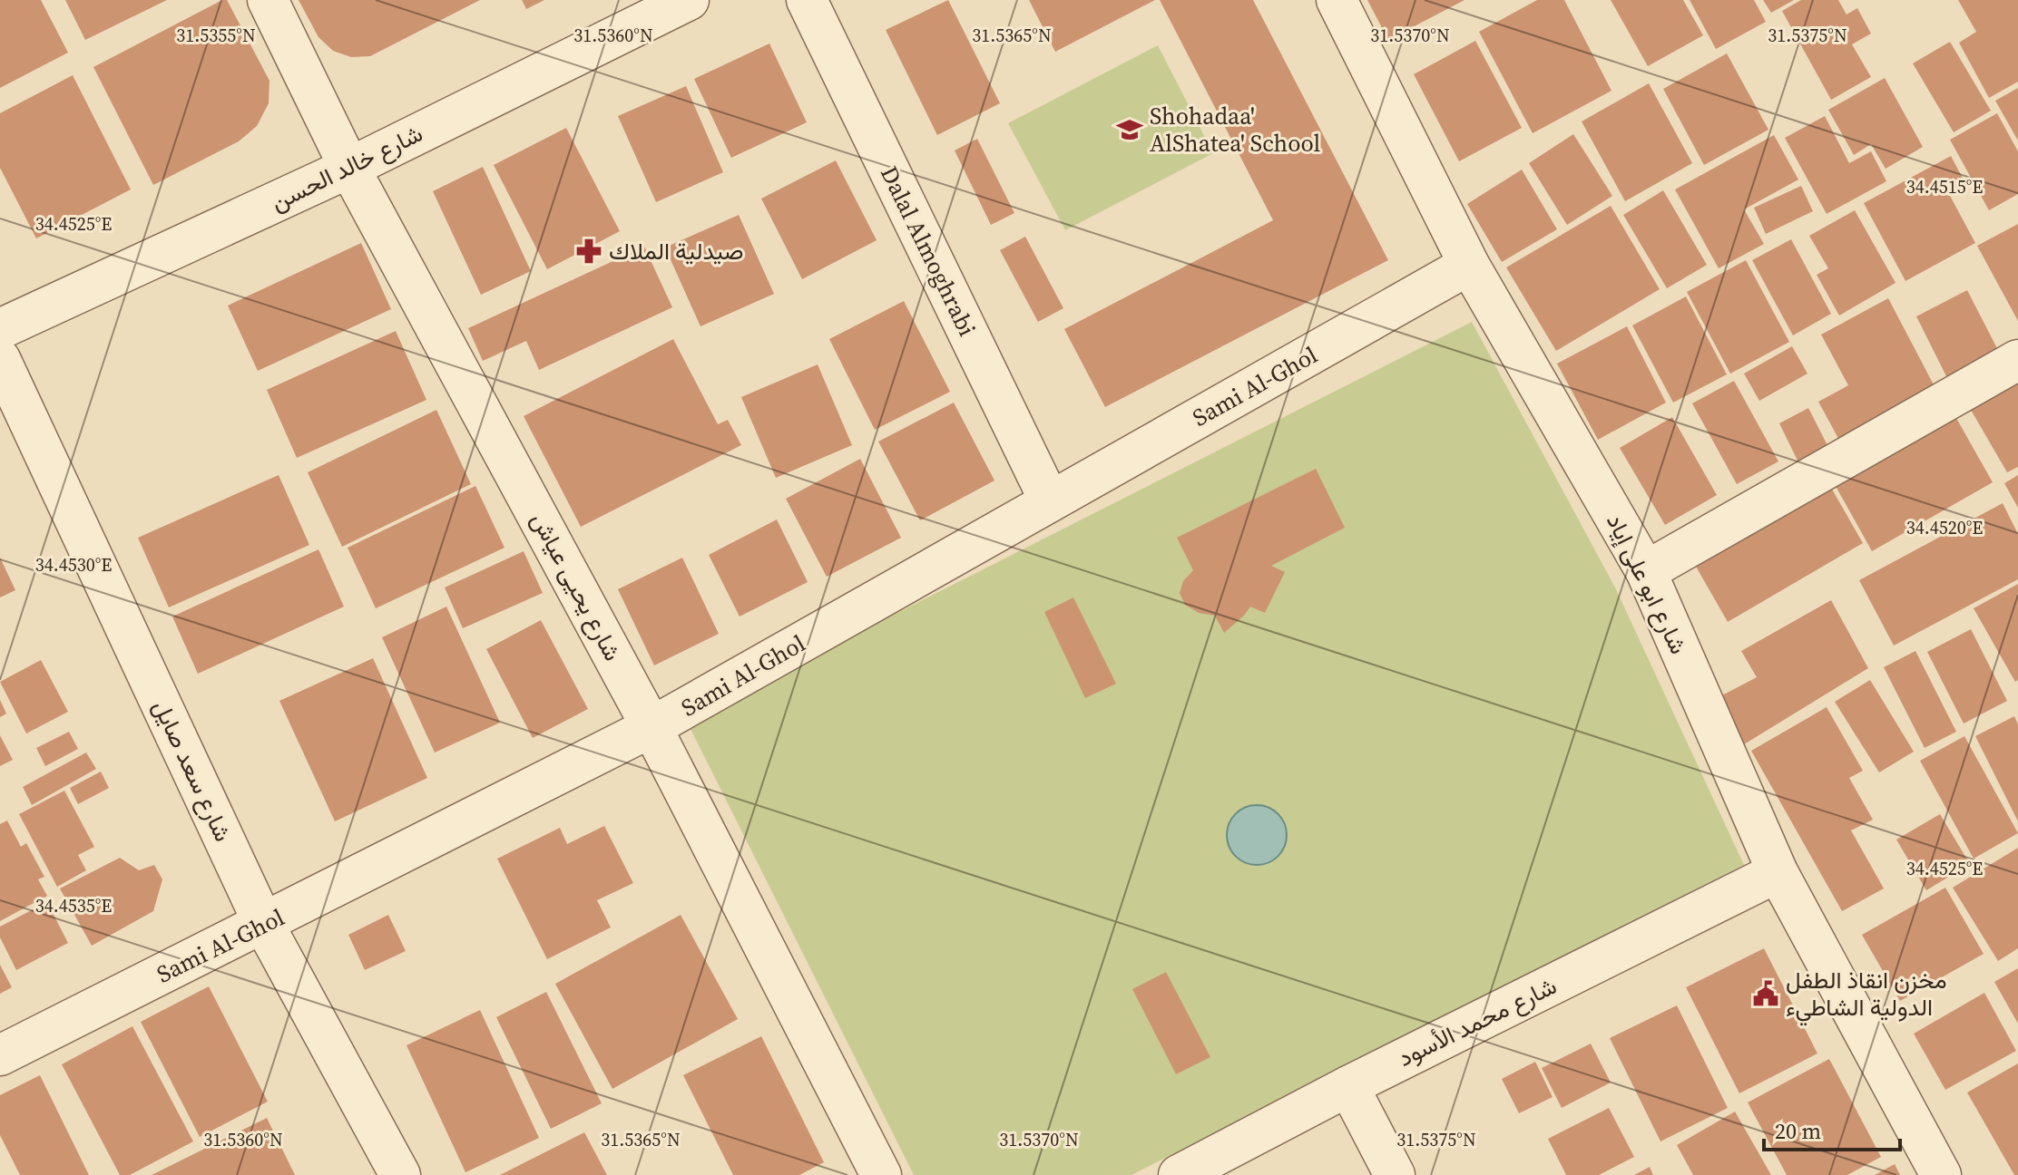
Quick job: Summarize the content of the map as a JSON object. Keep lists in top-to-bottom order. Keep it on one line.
{"streets":{"street":["شارع خالد الحسن","Dalal Almoghrabi","Sami Al-Ghol","شارع ابو على إياد","شارع يحيى عياش","شارع سعد صايل","شارع محمد الأسود"]},"crossings":[["شارع خالد الحسن","شارع يحيى عياش"],["Dalal Almoghrabi","Sami Al-Ghol"],["Sami Al-Ghol","شارع ابو على إياد"],["Sami Al-Ghol","شارع يحيى عياش"],["Sami Al-Ghol","شارع سعد صايل"],["شارع ابو على إياد","شارع محمد الأسود"]],"places":{"school or university":["Shohadaa' AlShatea' School"],"pharmacy":["صيدلية الملاك"],"public building":["مخزن انقاذ الطفل الدولية الشاطيء"]},"scale_bar":"20 m","coordinates":["31.5355°N","31.5360°N","31.5365°N","31.5370°N","31.5375°N","34.4515°E","34.4525°E","34.4520°E","34.4530°E","34.4535°E"]}
